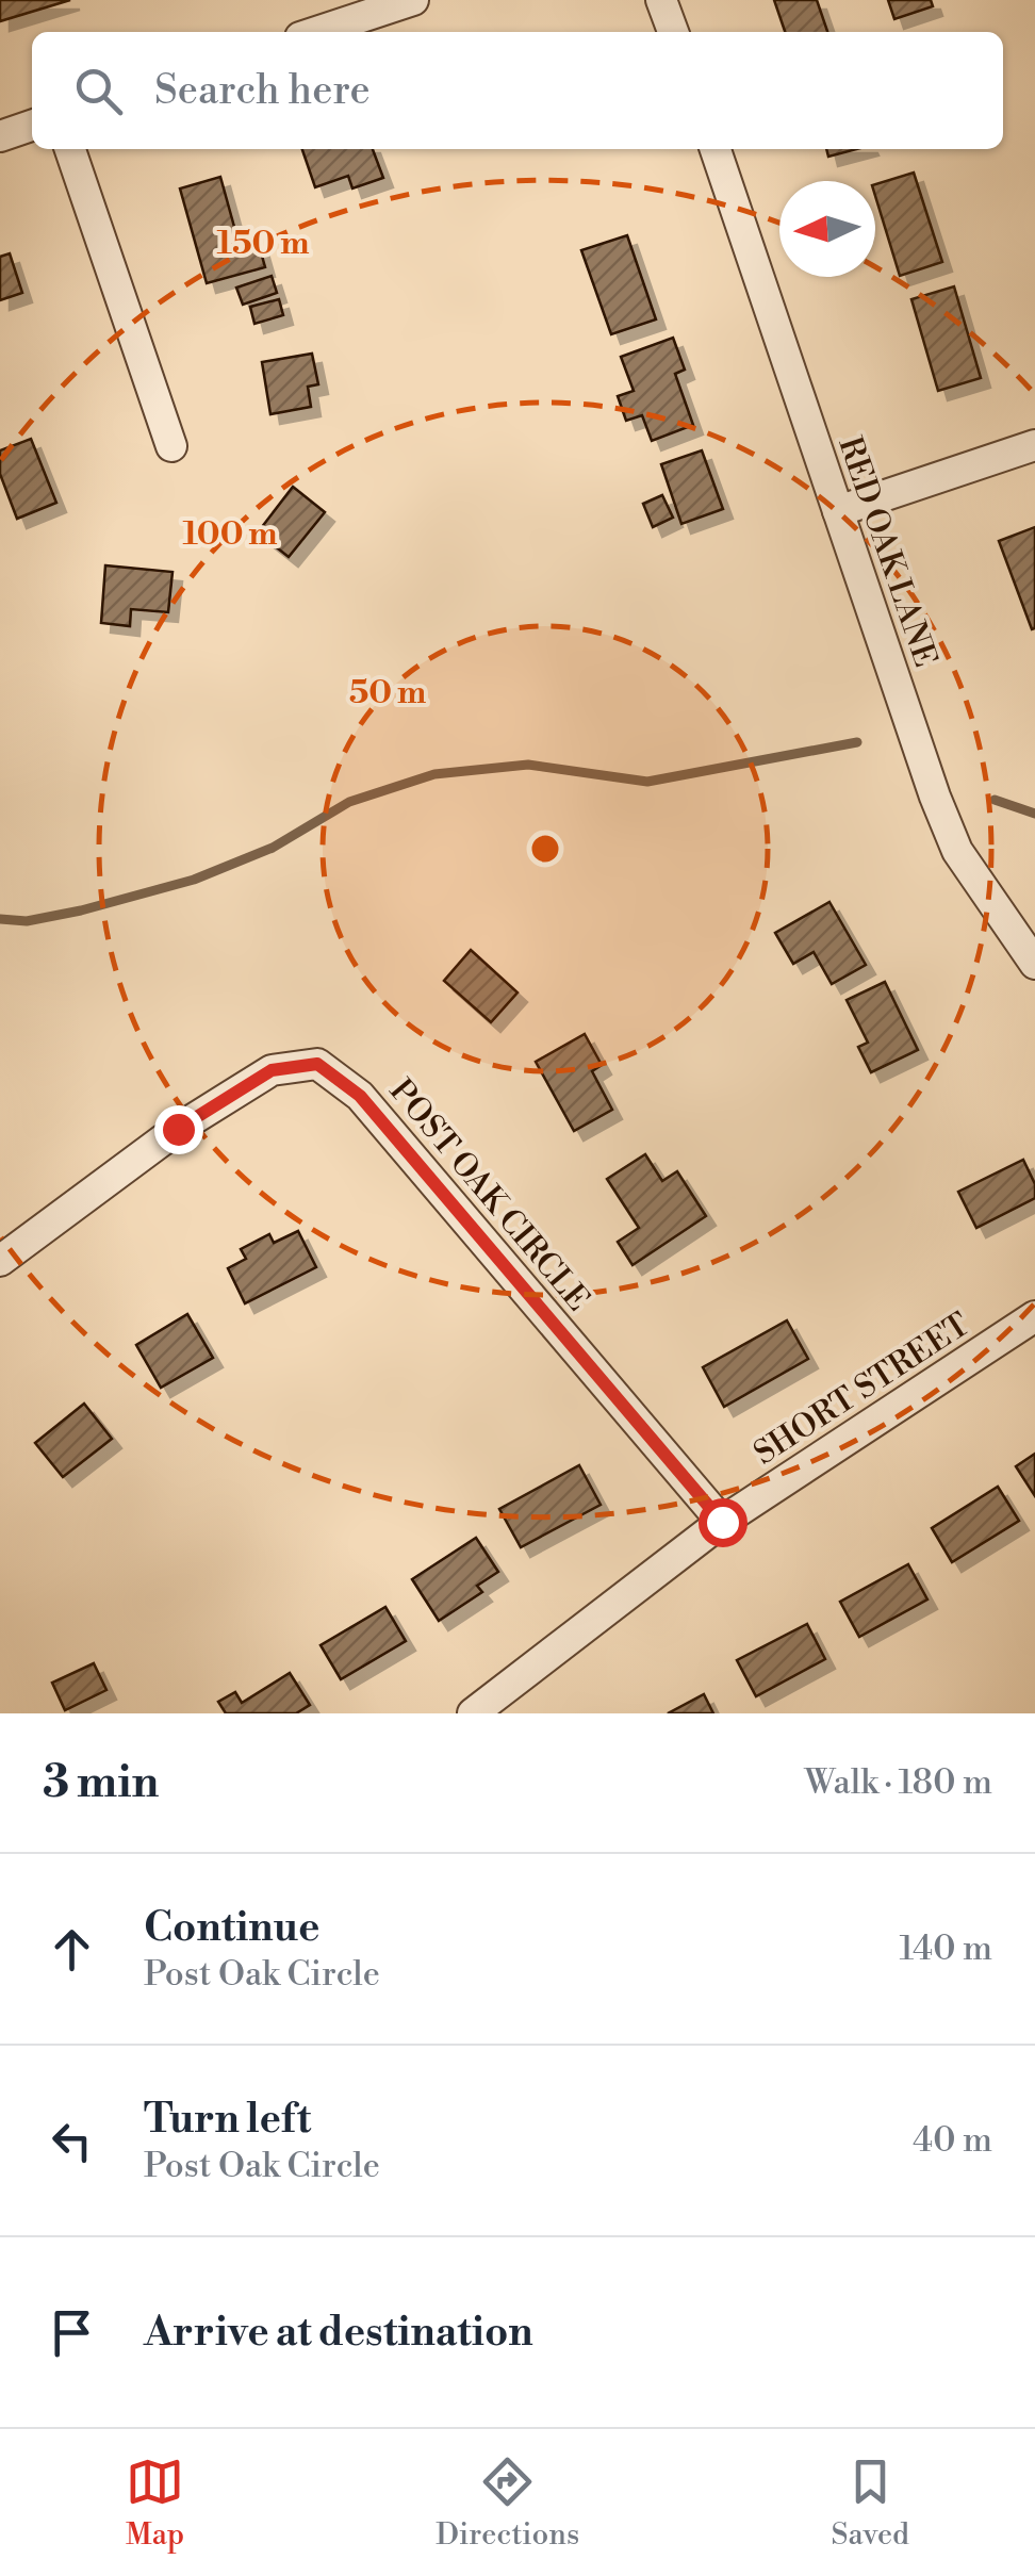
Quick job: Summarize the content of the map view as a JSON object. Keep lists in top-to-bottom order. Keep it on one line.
{"streets":{"street":["RED OAK LANE","POST OAK CIRCLE","SHORT STREET"]},"crossings":[["POST OAK CIRCLE","SHORT STREET"]],"north":"left","page":{"search":"Search here","heading":["3 min","Walk · 180 m"],"list":[["Continue","Post Oak Circle","140 m"],["Turn left","Post Oak Circle","40 m"],"Arrive at destination"],"nav":["Map","Directions","Saved"]},"rings":["150 m","100 m","50 m"]}
